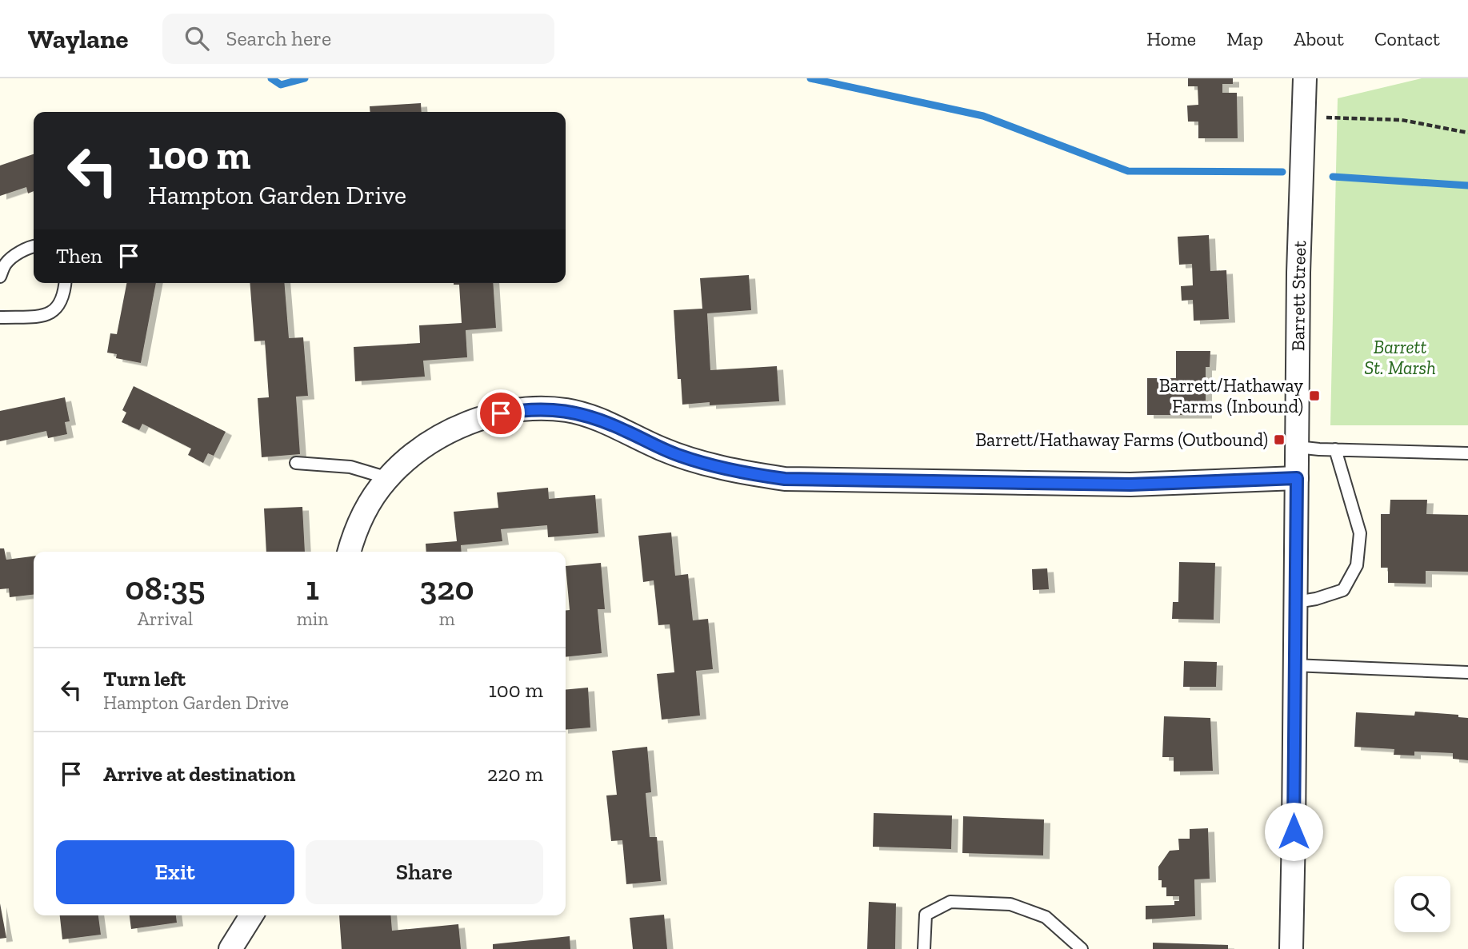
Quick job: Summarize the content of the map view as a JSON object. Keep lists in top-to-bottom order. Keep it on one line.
{"streets":{"street":["Barrett Street"]},"parks":["Barrett St. Marsh"],"places":{"transit":["Barrett/Hathaway Farms (Inbound)","Barrett/Hathaway Farms (Outbound)"]},"page":{"header":"Waylane","search":"Search here","nav":["Home","Map","About","Contact"],"turn":["100 m","Hampton Garden Drive"],"then":"Then","eta":["08:35","Arrival","1","min","320","m"],"list":[{"name":"Turn left","note":"Hampton Garden Drive","value":"100 m"},{"name":"Arrive at destination","value":"220 m"}],"buttons":["Exit","Share"]}}
